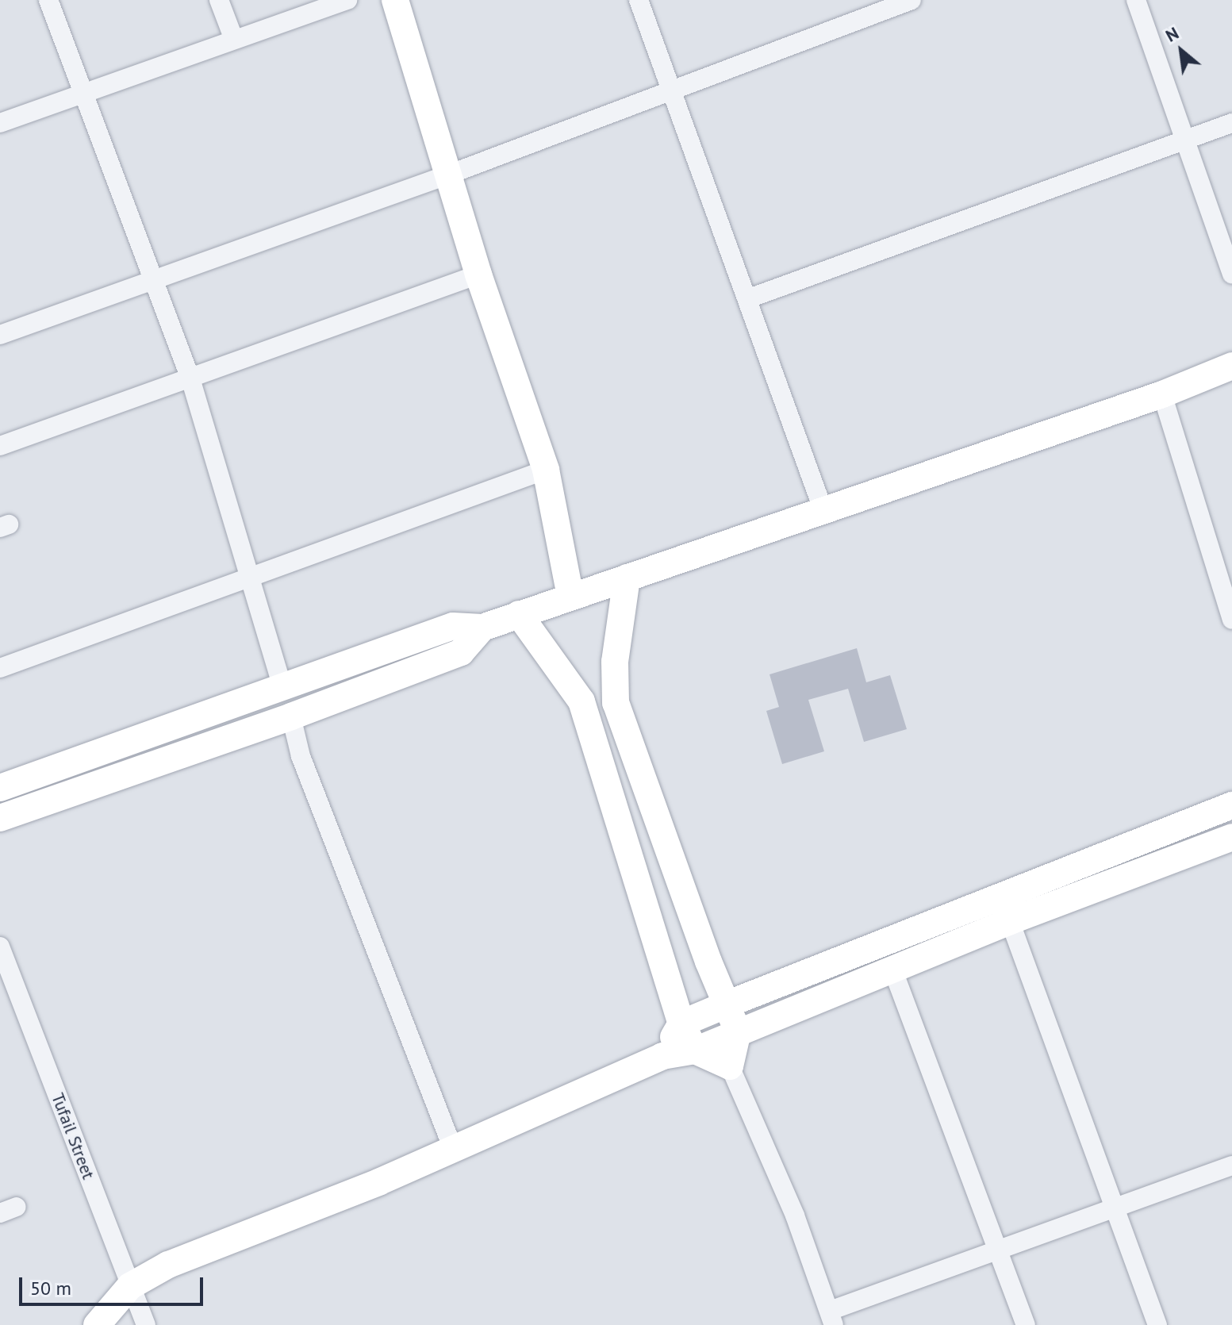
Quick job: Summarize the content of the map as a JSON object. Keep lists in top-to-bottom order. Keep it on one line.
{"streets":{"street":["Tufail Street"]},"scale_bar":"50 m","north":"top left"}
